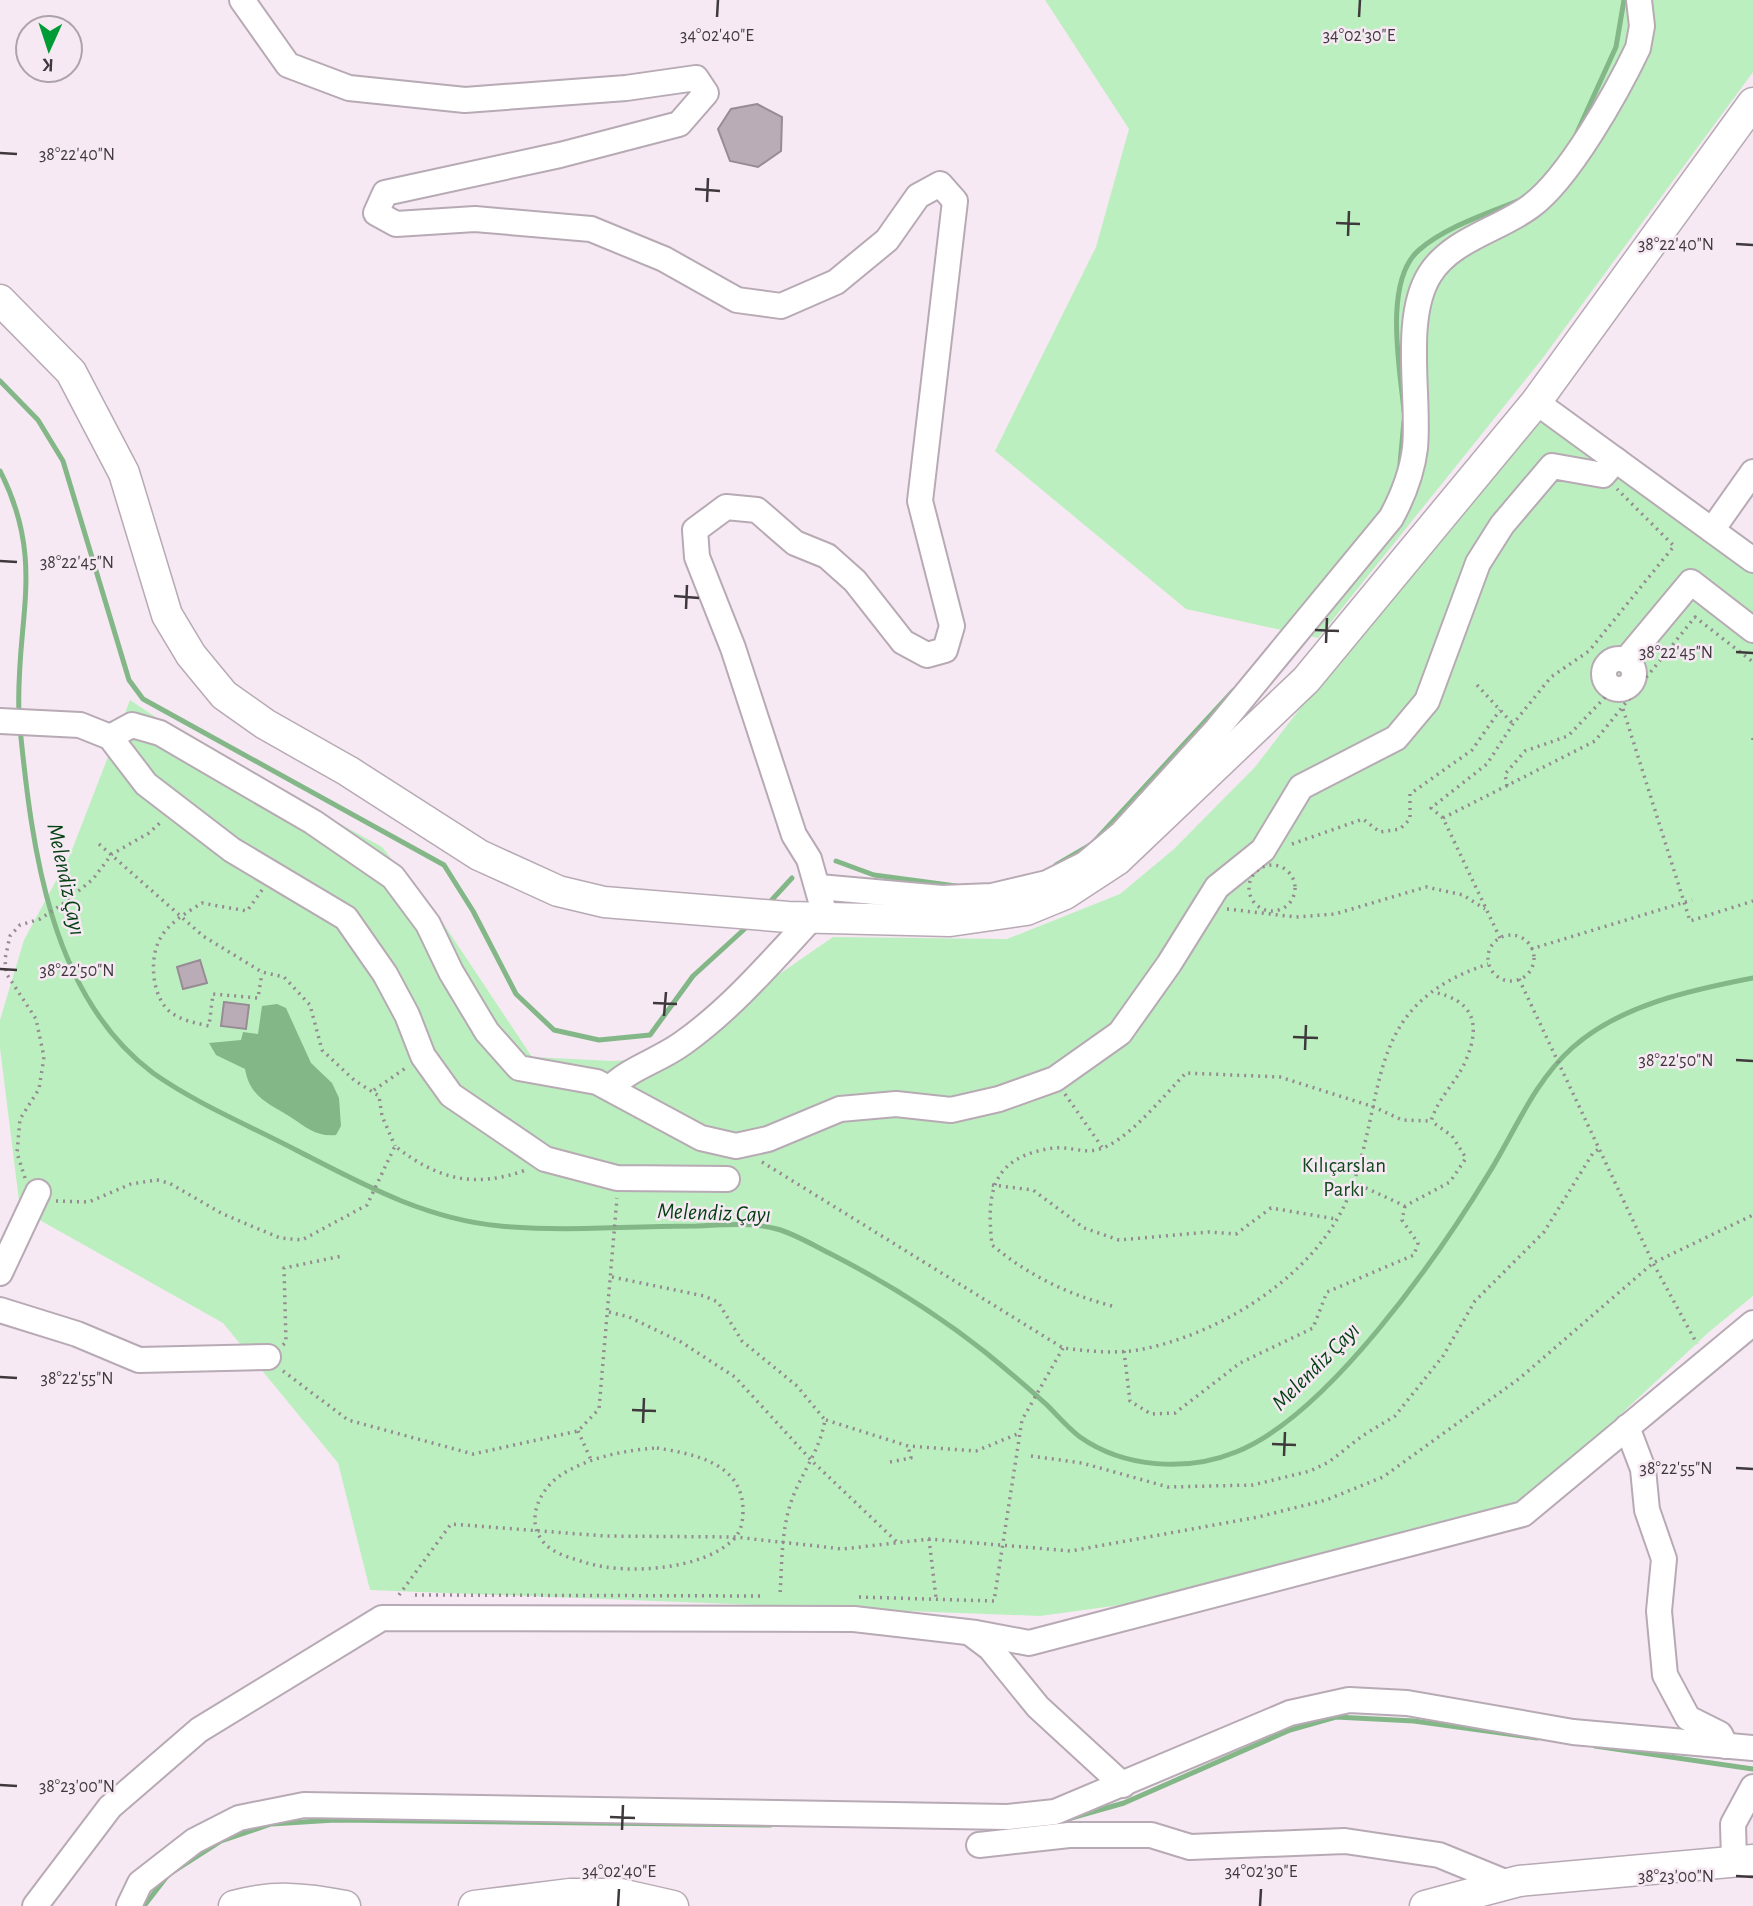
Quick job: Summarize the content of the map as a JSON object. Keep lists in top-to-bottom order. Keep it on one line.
{"water":["Melendiz Çayı"],"parks":["Kılıçarslan Parkı"],"north":"bottom","coordinates":["34°02'40\"E","34°02'30\"E","38°22'40\"N","38°22'45\"N","38°22'50\"N","38°22'55\"N","38°23'00\"N"]}
